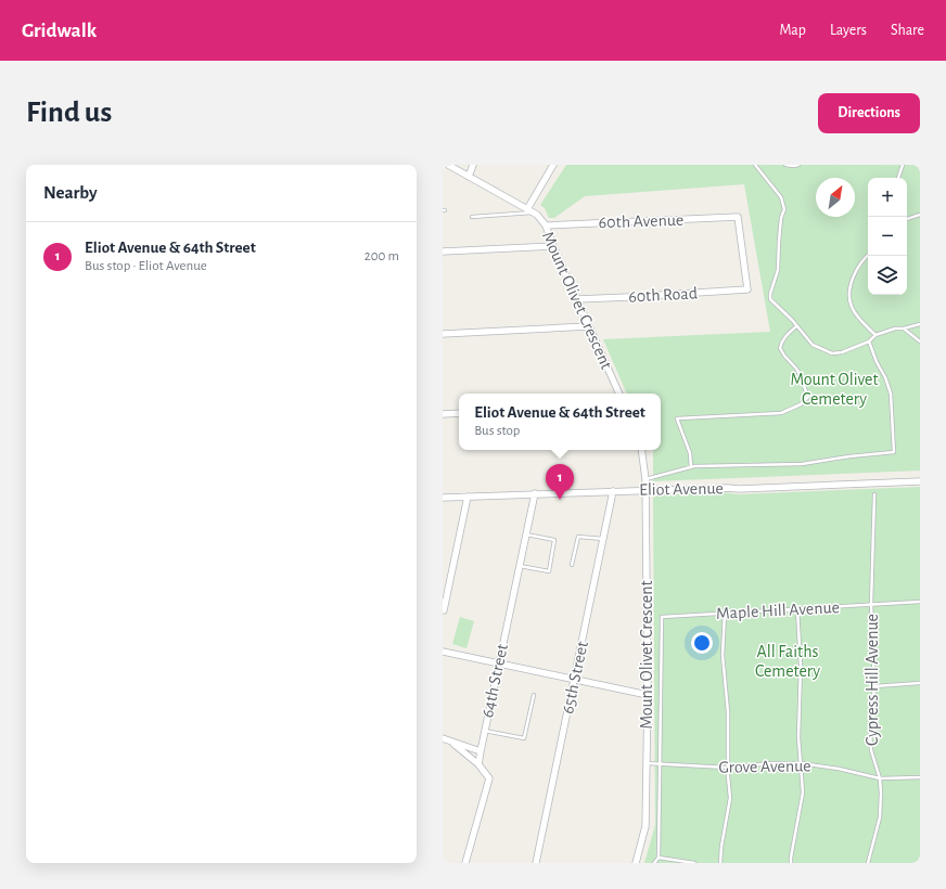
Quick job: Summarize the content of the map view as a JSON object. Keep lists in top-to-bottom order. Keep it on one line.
{"streets":{"street":["60th Avenue","60th Road","Mount Olivet Crescent","Eliot Avenue","65th Street","64th Street"],"lane":["Maple Hill Avenue","Cypress Hill Avenue","Grove Avenue"]},"crossings":[["60th Avenue","60th Road"],["60th Avenue","Mount Olivet Crescent"],["60th Road","Mount Olivet Crescent"],["Mount Olivet Crescent","Eliot Avenue"],["Mount Olivet Crescent","Grove Avenue"],["Eliot Avenue","65th Street"],["Eliot Avenue","64th Street"],["Maple Hill Avenue","Cypress Hill Avenue"],["Maple Hill Avenue","Grove Avenue"],["Cypress Hill Avenue","Grove Avenue"]],"parks":["Mount Olivet Cemetery","All Faiths Cemetery"],"north":"top right","page":{"header":"Gridwalk","nav":["Map","Layers","Share"],"buttons":"Directions","title":"Find us","heading":"Nearby","map_buttons":["+","−"],"list":[{"mark":"1","name":"Eliot Avenue & 64th Street","note":"Bus stop · Eliot Avenue","value":"200 m"}],"popup":["Eliot Avenue & 64th Street","Bus stop"],"pins":"1"}}
